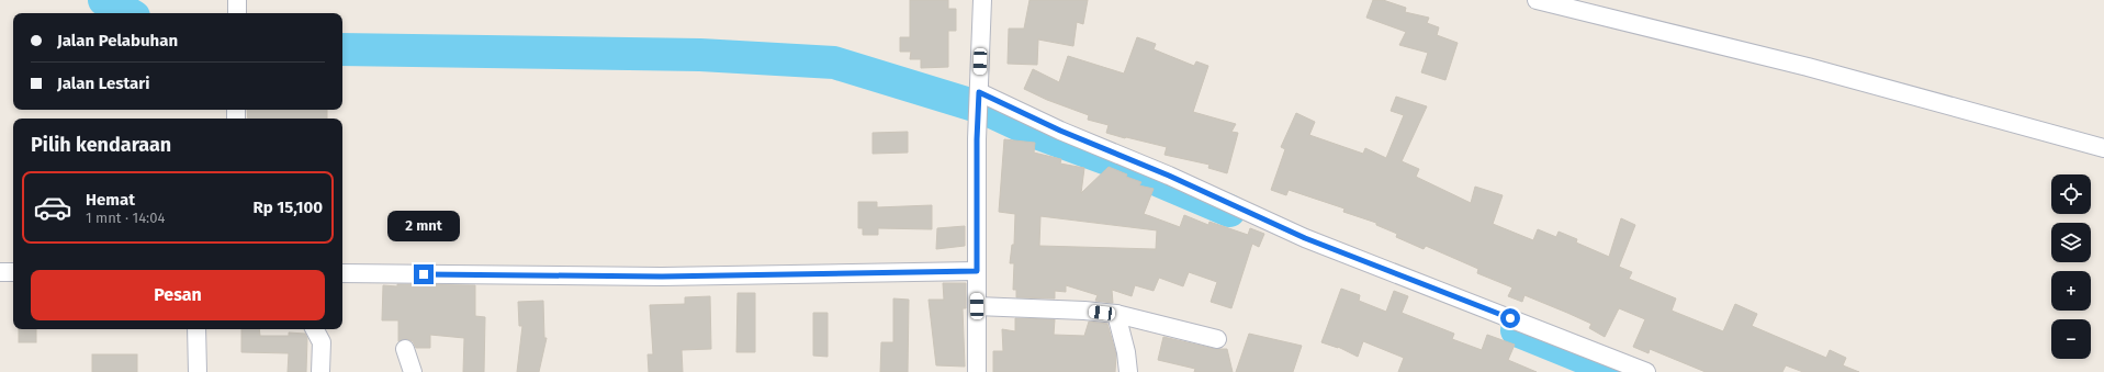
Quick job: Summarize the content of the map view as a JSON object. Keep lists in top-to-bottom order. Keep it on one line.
{"page":{"banner":["Jalan Pelabuhan","Jalan Lestari"],"heading":"Pilih kendaraan","list":[{"name":"Hemat","note":"1 mnt · 14:04","value":"Rp 15,100"}],"map_buttons":["+","−"],"bubble":"2 mnt","buttons":"Pesan"}}
